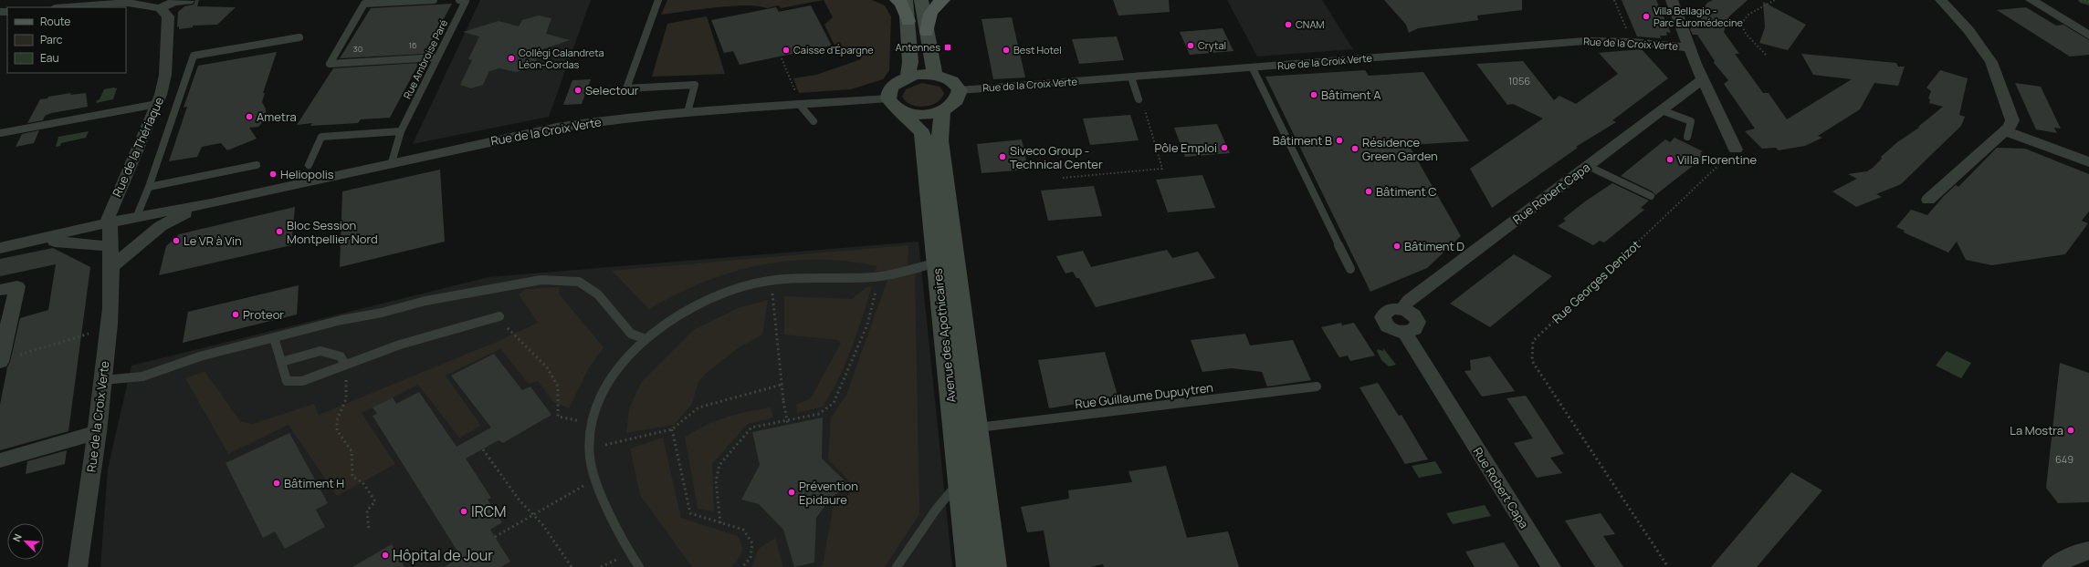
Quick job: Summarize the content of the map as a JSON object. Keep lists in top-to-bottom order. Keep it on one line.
{"streets":{"main road":["Avenue des Apothicaires"],"street":["Rue de la Croix Verte","Rue de la Thériaque","Rue Robert Capa"],"lane":["Rue Ambroise Paré","Rue Guillaume Dupuytren"],"path":["Rue Georges Denizot"]},"crossings":[["Rue de la Croix Verte","Rue Ambroise Paré"],["Rue de la Croix Verte","Rue de la Thériaque"],["Rue de la Croix Verte","Avenue des Apothicaires"],["Avenue des Apothicaires","Rue Guillaume Dupuytren"]],"places":{"other":["Villa Bellagio - Parc Euromédecine","CNAM","Crytal","Caisse d'Épargne","Best Hotel","Collègi Calandreta Léon-Cordas","Selectour","Bâtiment A","Ametra","Bâtiment B","Pôle Emploi","Résidence Green Garden","Siveco Group - Technical Center","Villa Florentine","Heliopolis","Bâtiment C","Bloc Session Montpellier Nord","Le VR à Vin","Bâtiment D","Proteor","La Mostra","Bâtiment H","Prévention Epidaure","IRCM","Hôpital de Jour"],"transit":["Antennes"]},"house_numbers":["16","30","1056","649"],"legend":["Route","Parc","Eau"],"north":"top left"}
